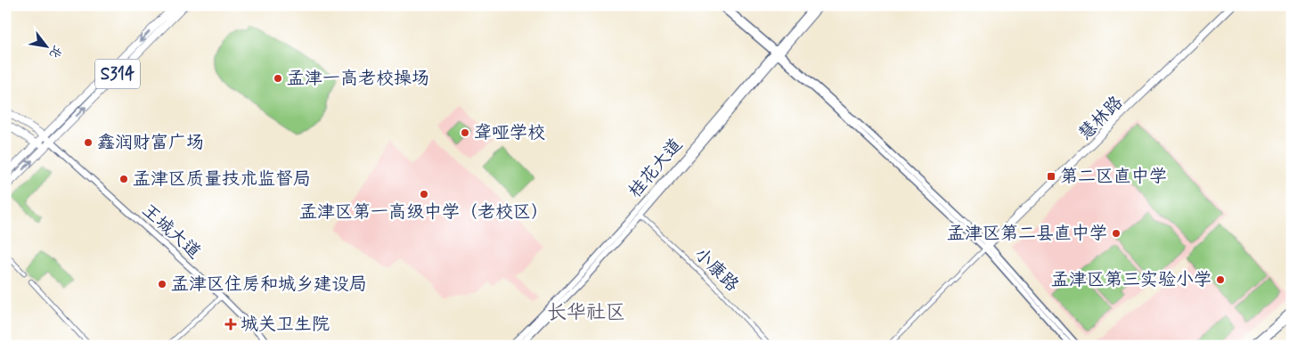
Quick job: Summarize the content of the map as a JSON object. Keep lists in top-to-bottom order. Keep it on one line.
{"streets":{"main road":["S314","桂花大道","王城大道"],"street":["慧林路","小康路"]},"crossings":[["S314","王城大道"],["桂花大道","小康路"]],"districts":["长华社区"],"places":{"other":["孟津一高老校操场","聋哑学校","鑫润财富广场","孟津区质量技术监督局","孟津区第一高级中学（老校区）","孟津区第二县直中学","孟津区第三实验小学","孟津区住房和城乡建设局"],"transit":["第二区直中学"],"health":["城关卫生院"]},"north":"bottom right"}
